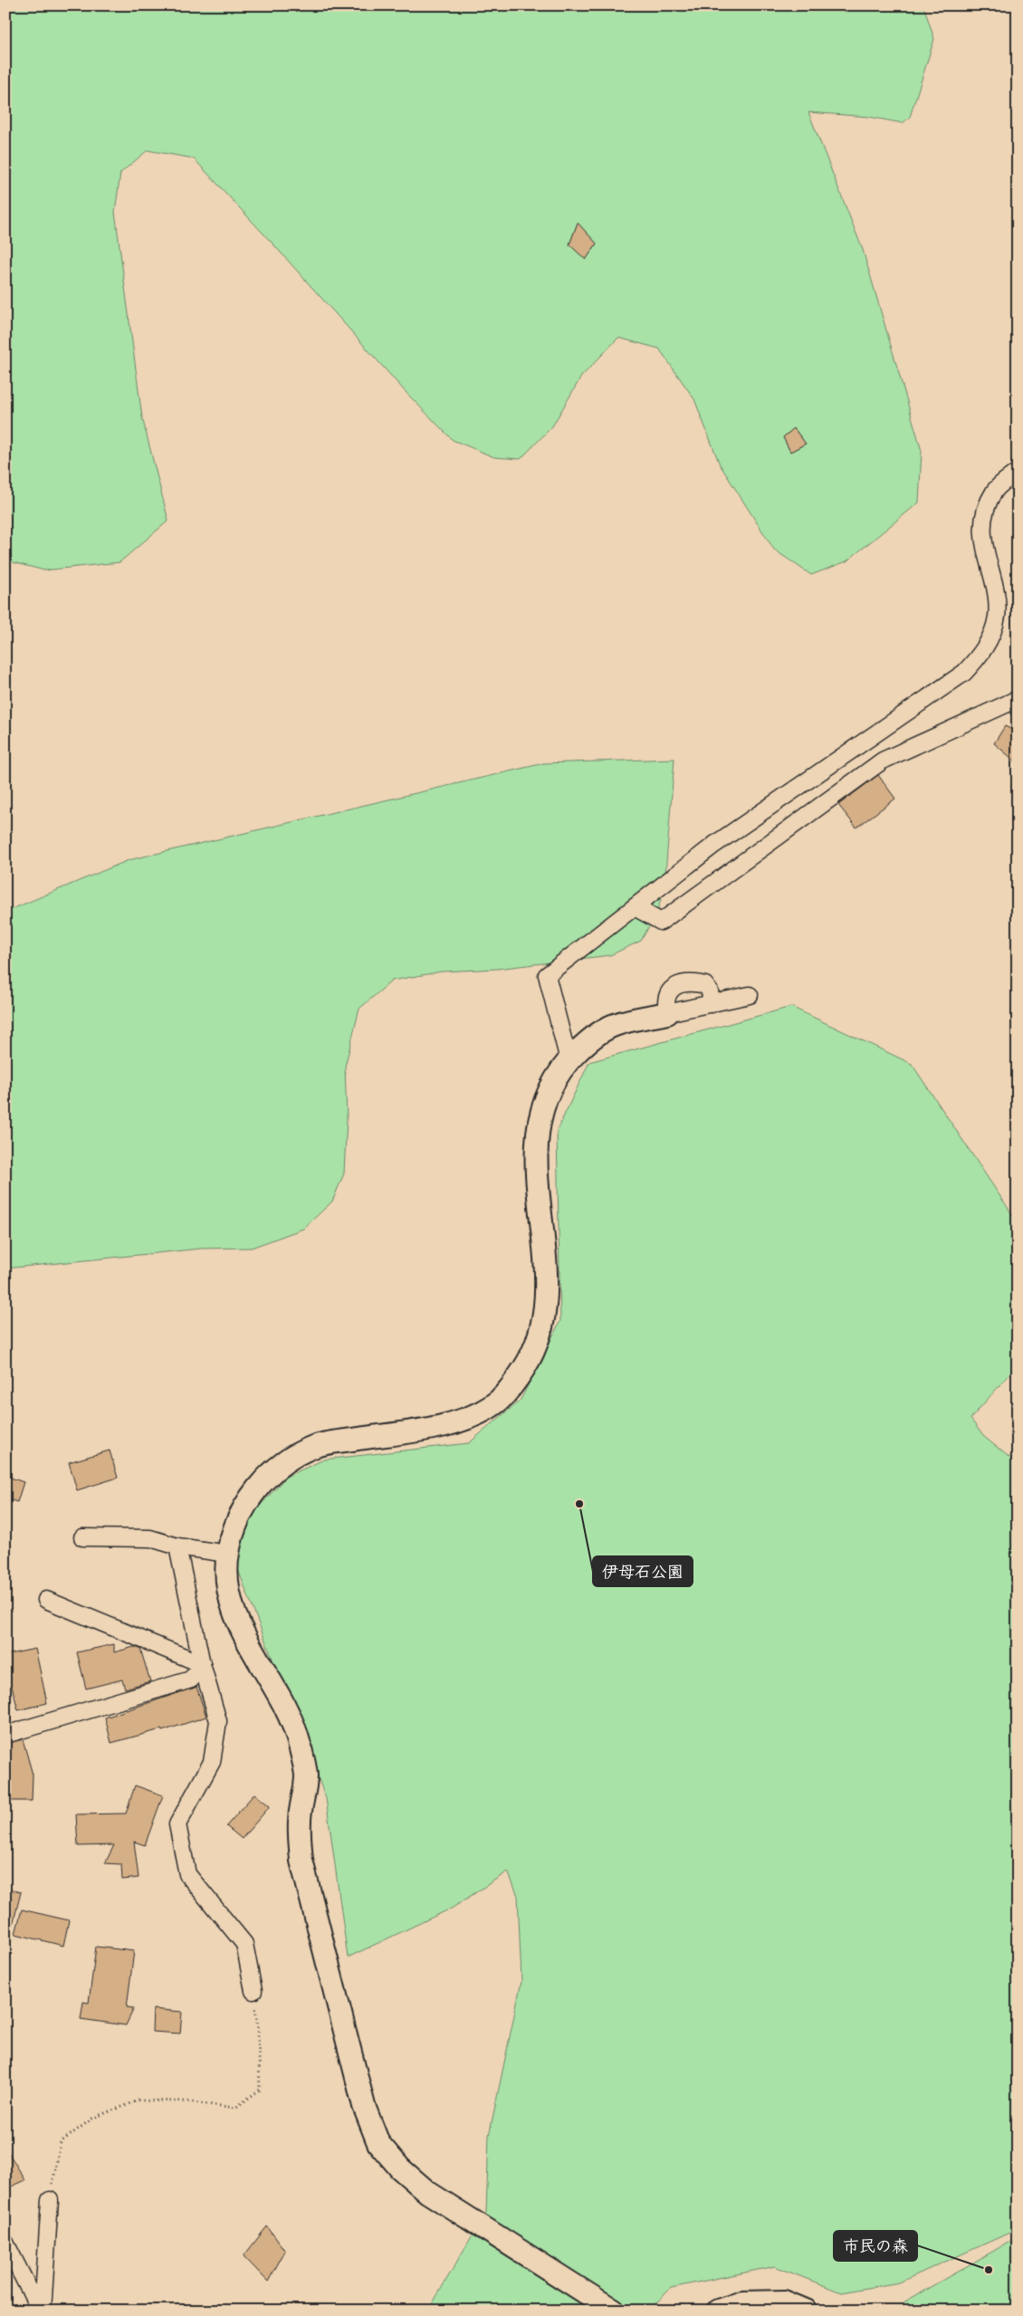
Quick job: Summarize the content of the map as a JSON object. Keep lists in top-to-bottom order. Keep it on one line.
{"places":["伊母石公園","市民の森"]}
